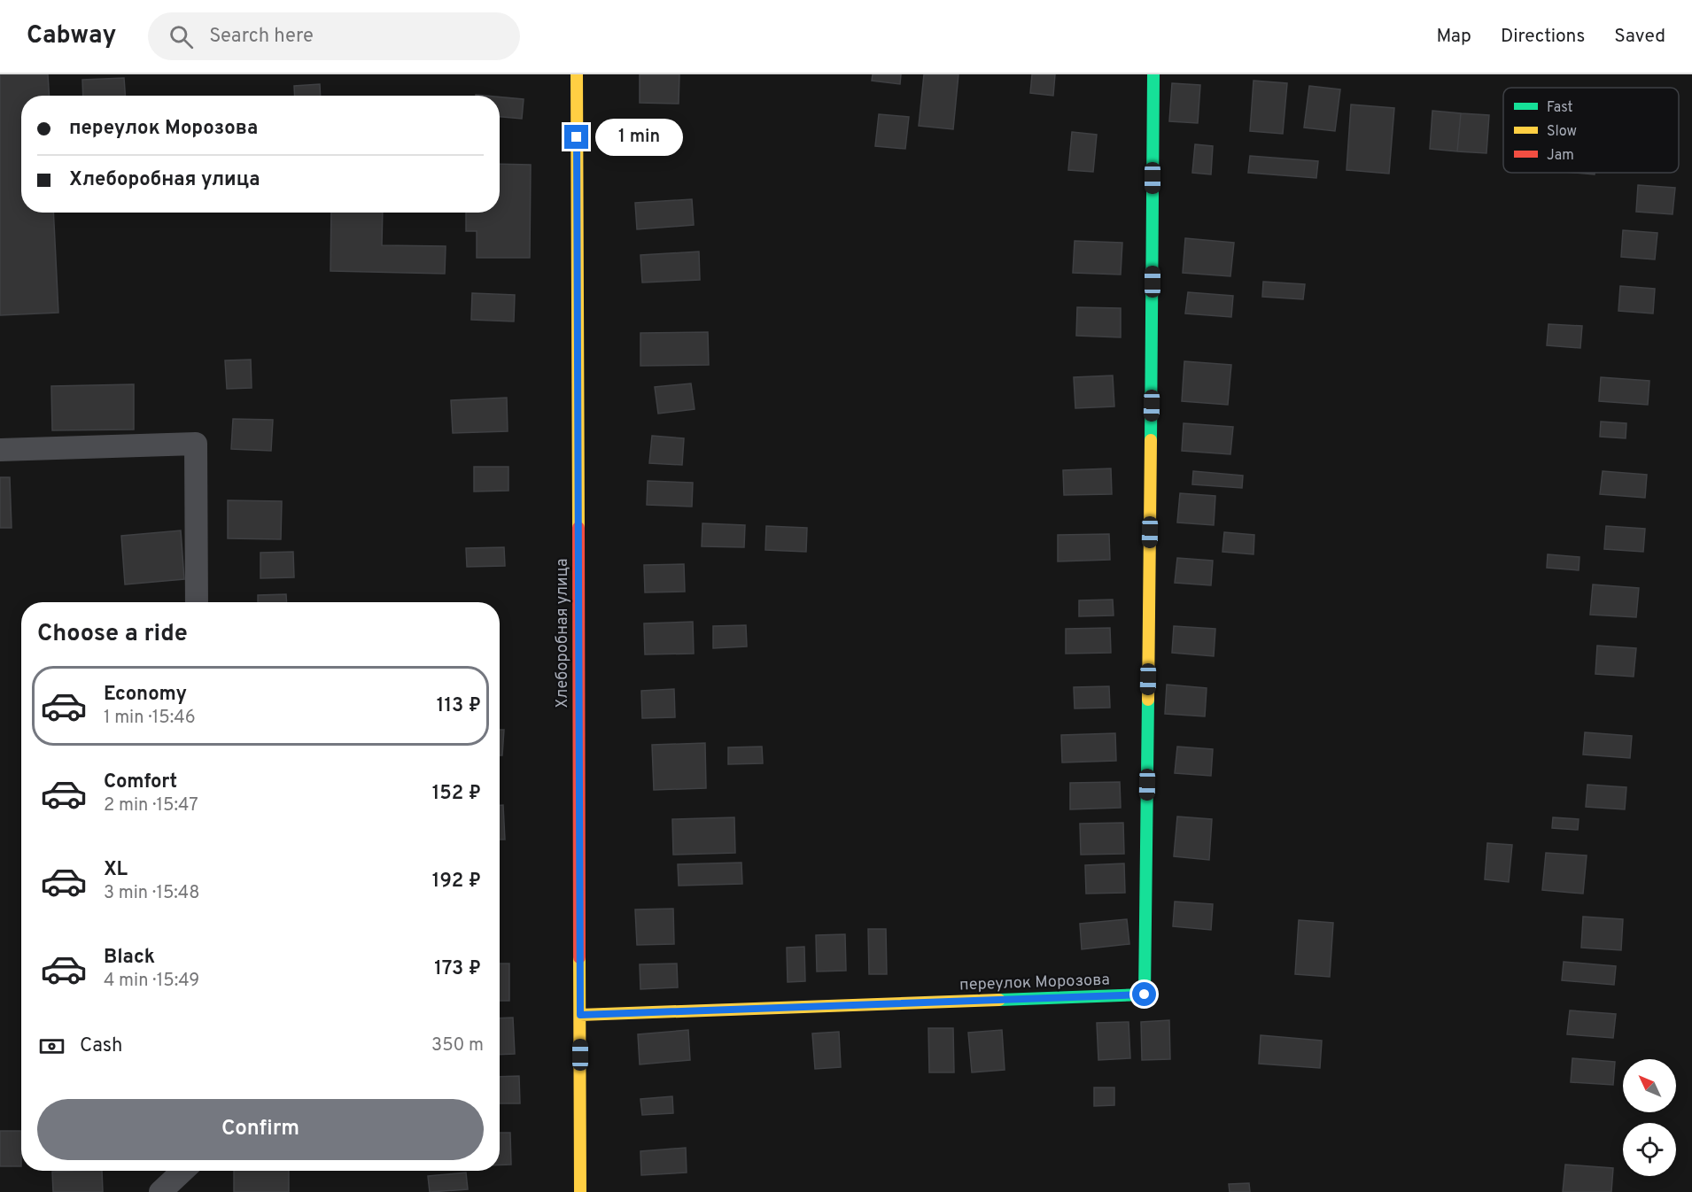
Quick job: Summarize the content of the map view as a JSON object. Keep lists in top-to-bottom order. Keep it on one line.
{"streets":{"street":["Хлеборобная улица","переулок Морозова"]},"crossings":[["Хлеборобная улица","переулок Морозова"]],"legend":["Fast","Slow","Jam"],"north":"top left","page":{"header":"Cabway","search":"Search here","nav":["Map","Directions","Saved"],"banner":["переулок Морозова","Хлеборобная улица"],"bubble":"1 min","heading":"Choose a ride","list":[{"name":"Economy","note":"1 min · 15:46","value":"113 ₽"},{"name":"Comfort","note":"2 min · 15:47","value":"152 ₽"},{"name":"XL","note":"3 min · 15:48","value":"192 ₽"},{"name":"Black","note":"4 min · 15:49","value":"173 ₽"}],"pay":["Cash","350 m"],"buttons":"Confirm"}}
